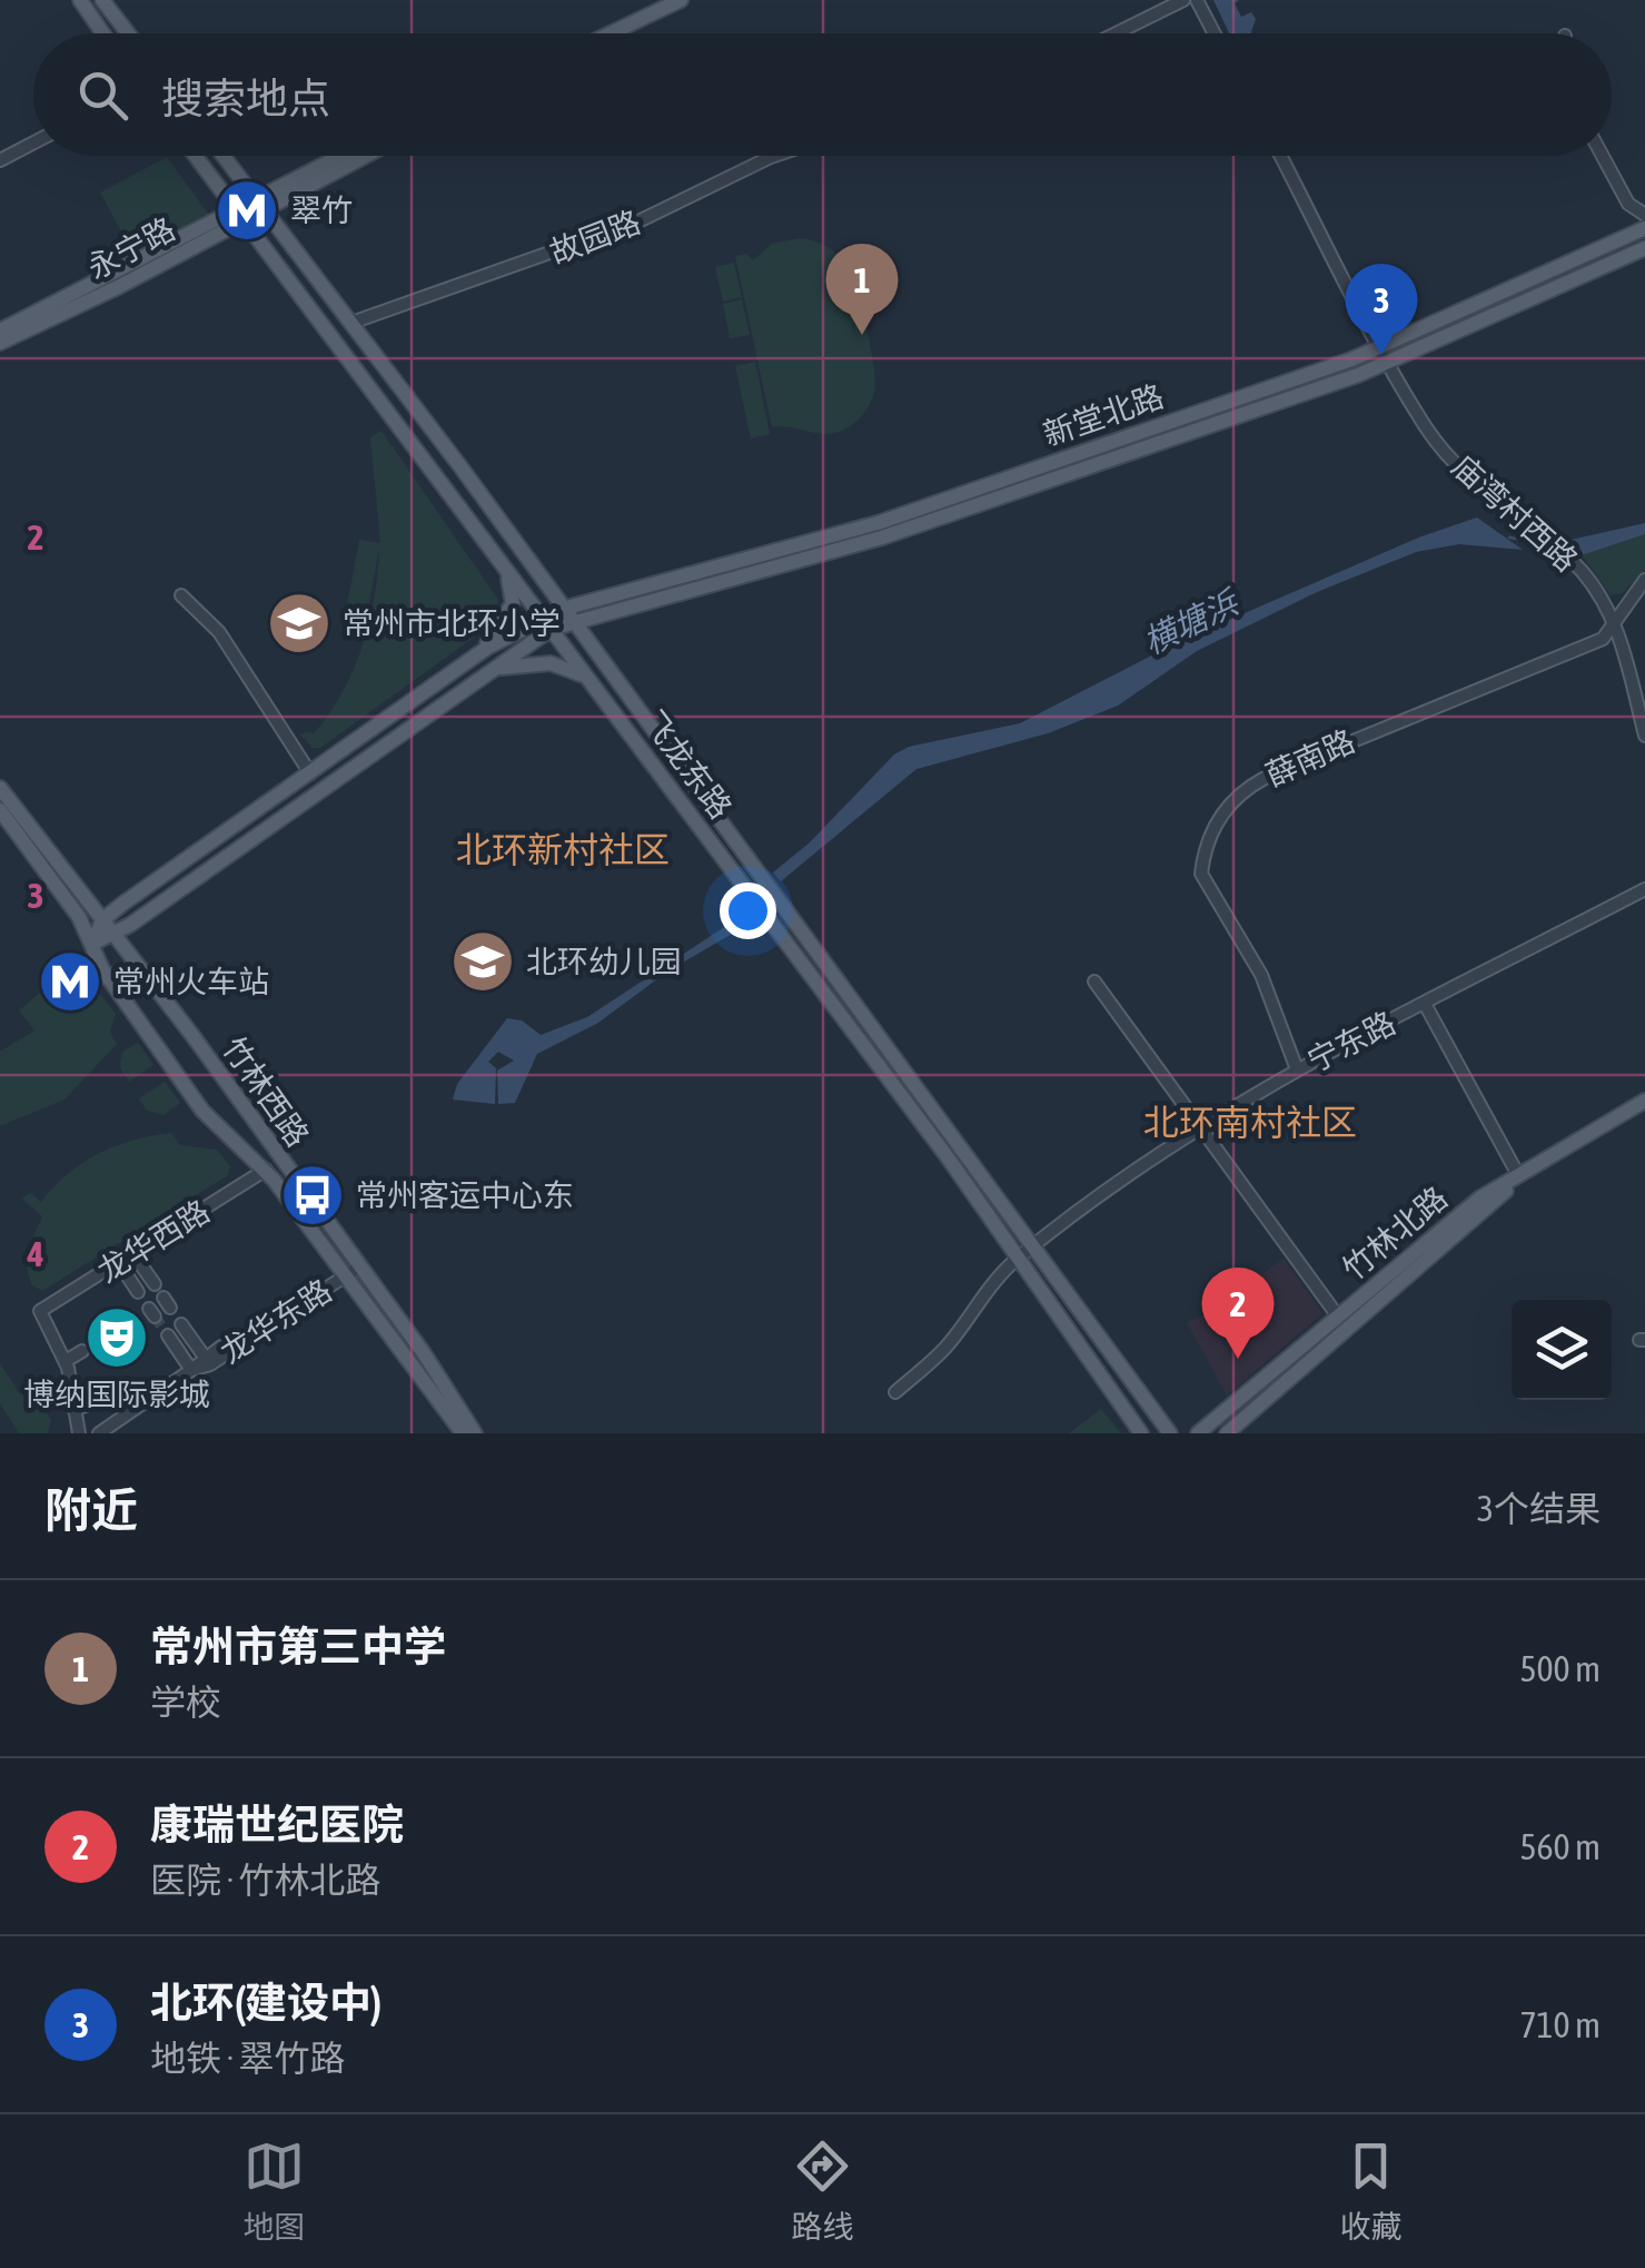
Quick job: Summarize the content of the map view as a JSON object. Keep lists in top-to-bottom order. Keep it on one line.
{"streets":{"main road":["永宁路","新堂北路","飞龙东路","竹林西路","竹林北路"],"street":["故园路","庙湾村西路","薛南路","宁东路","龙华西路","龙华东路"]},"crossings":[["故园路","飞龙东路"],["永宁路","飞龙东路"],["新堂北路","庙湾村西路"],["新堂北路","飞龙东路"],["庙湾村西路","薛南路"],["薛南路","宁东路"],["飞龙东路","宁东路"],["竹林西路","龙华西路"],["竹林西路","龙华东路"]],"districts":["北环新村社区","北环南村社区"],"water":["横塘浜"],"places":{"metro station":["翠竹","常州火车站"],"school or university":["常州市北环小学","北环幼儿园"],"bus stop":["常州客运中心东"],"theatre":["博纳国际影城"]},"page":{"search":"搜索地点","pins":["1","3","2"],"heading":["附近","3个结果"],"list":[{"mark":"1","name":"常州市第三中学","note":"学校","value":"500 m"},{"mark":"2","name":"康瑞世纪医院","note":"医院 · 竹林北路","value":"560 m"},{"mark":"3","name":"北环(建设中)","note":"地铁 · 翠竹路","value":"710 m"}],"nav":["地图","路线","收藏"]},"grid":{"rows":["2","3","4"]}}
